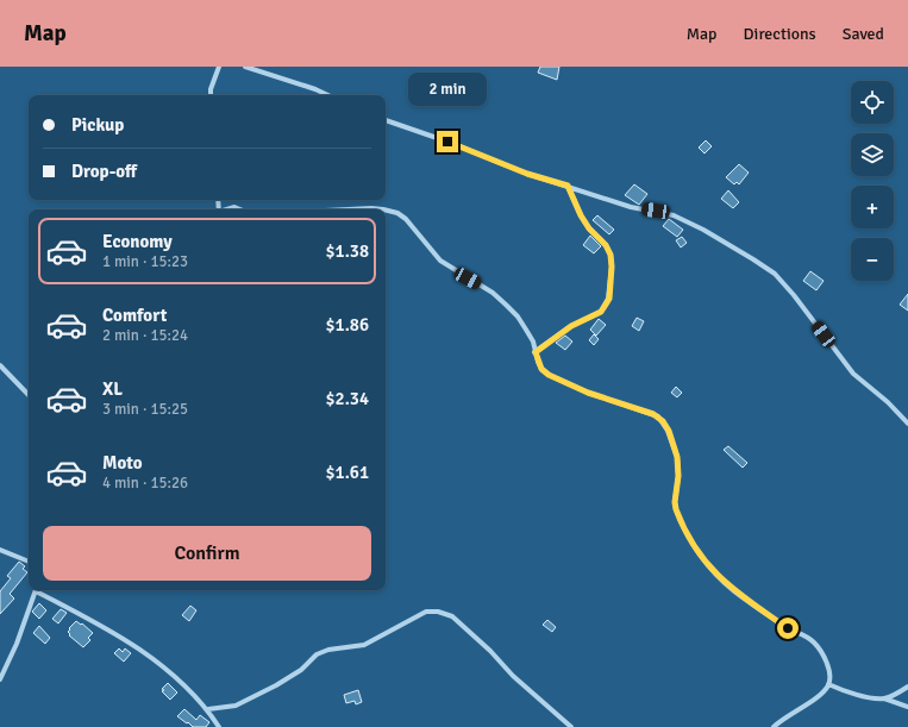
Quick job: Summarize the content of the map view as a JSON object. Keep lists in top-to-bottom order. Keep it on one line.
{"page":{"header":"Map","nav":["Map","Directions","Saved"],"bubble":"2 min","map_buttons":["+","−"],"banner":["Pickup","Drop-off"],"list":[{"name":"Economy","note":"1 min · 15:23","value":"$1.38"},{"name":"Comfort","note":"2 min · 15:24","value":"$1.86"},{"name":"XL","note":"3 min · 15:25","value":"$2.34"},{"name":"Moto","note":"4 min · 15:26","value":"$1.61"}],"buttons":"Confirm"}}
